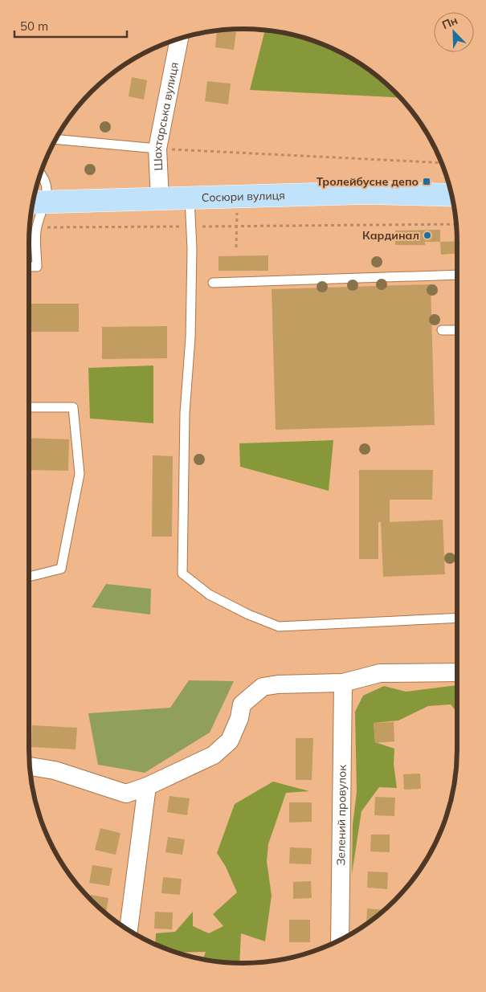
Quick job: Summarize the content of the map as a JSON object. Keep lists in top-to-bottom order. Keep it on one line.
{"streets":{"main road":["Сосюри вулиця"],"street":["Шахтарська вулиця","Зелений провулок"]},"crossings":[["Шахтарська вулиця","Сосюри вулиця"]],"places":{"transit":["Тролейбусне депо"],"other":["Кардинал"]},"scale_bar":"50 m","north":"top left"}
